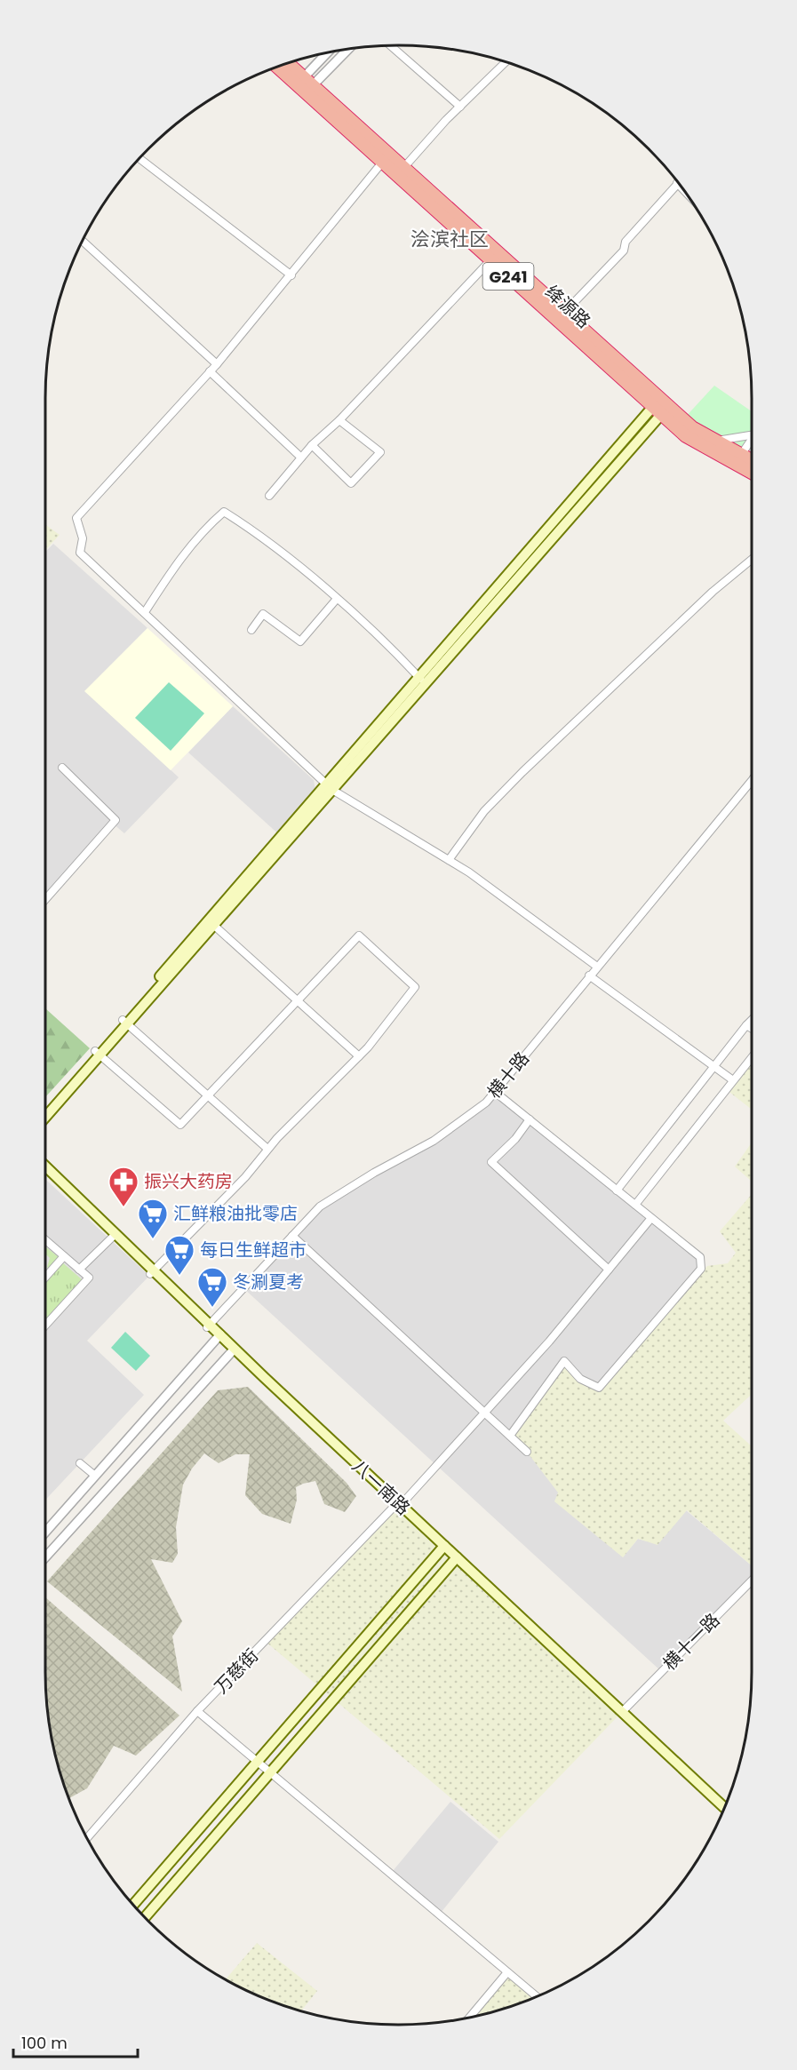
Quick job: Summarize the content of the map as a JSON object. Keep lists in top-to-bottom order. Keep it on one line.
{"streets":{"highway":["G241","绛源路"],"main road":["八一南路"],"street":["横十路","横十一路","万慈街"]},"crossings":[["横十路","八一南路"],["八一南路","横十一路"],["八一南路","万慈街"]],"districts":["浍滨社区"],"places":{"pharmacy":["振兴大药房"],"supermarket":["汇鲜粮油批零店","每日生鲜超市","冬涮夏考"]},"scale_bar":"100 m"}
